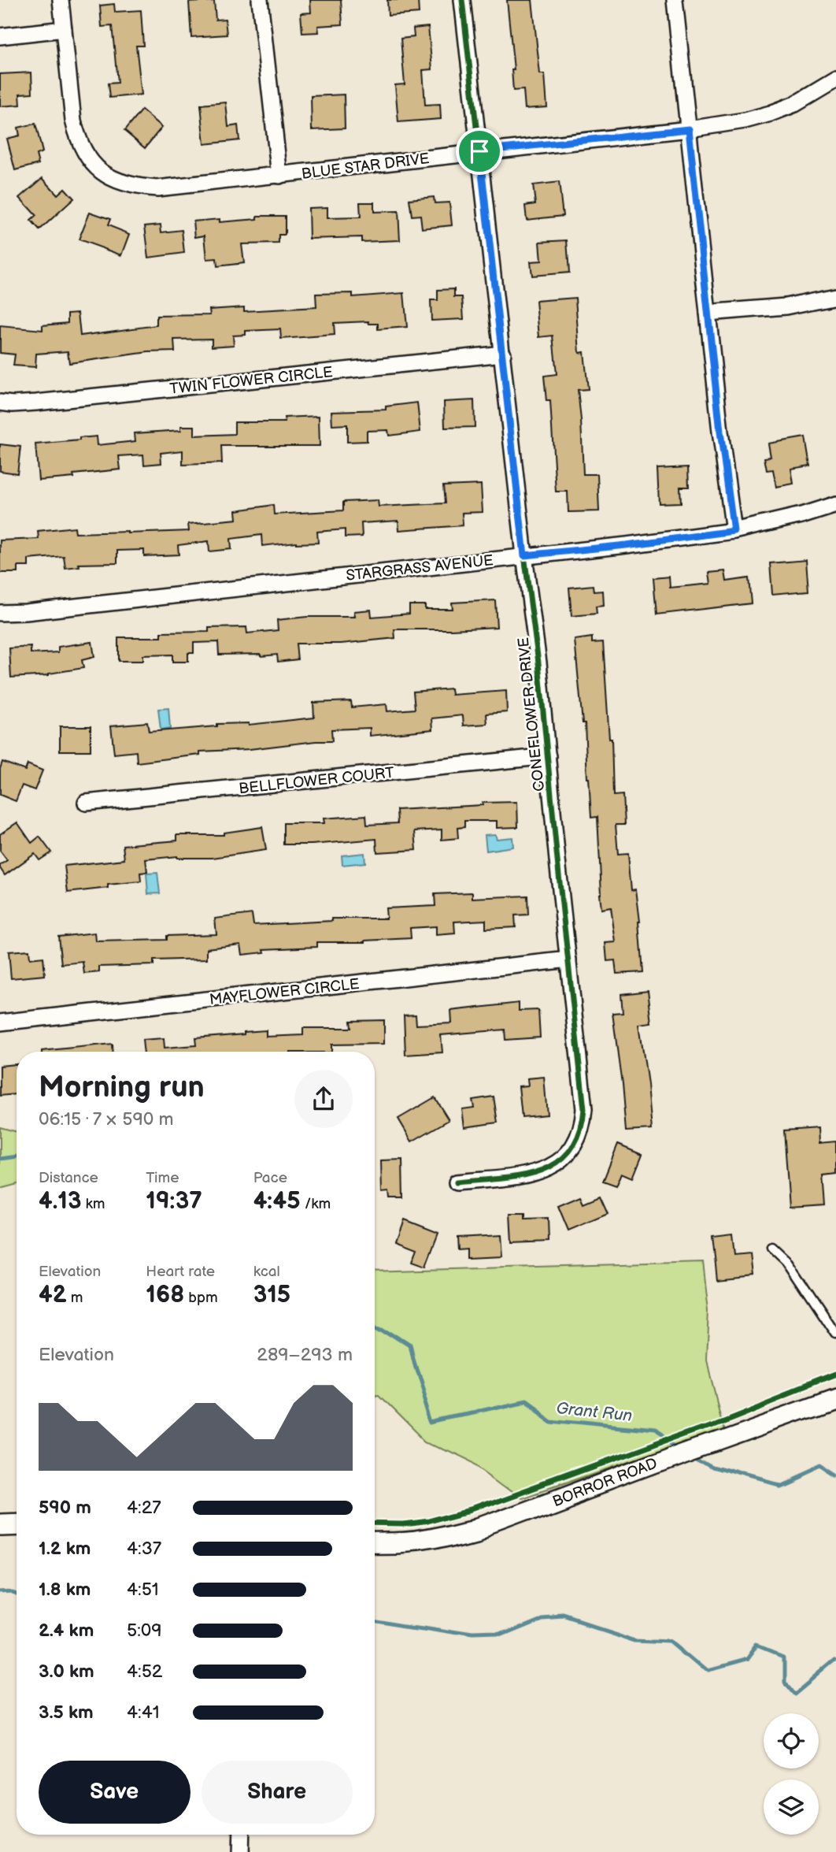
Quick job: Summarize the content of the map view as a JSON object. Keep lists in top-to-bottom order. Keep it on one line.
{"streets":{"street":["BLUE STAR DRIVE","TWIN FLOWER CIRCLE","STARGRASS AVENUE","CONEFLOWER DRIVE","BELLFLOWER COURT","MAYFLOWER CIRCLE","BORROR ROAD"]},"crossings":[["BLUE STAR DRIVE","CONEFLOWER DRIVE"],["TWIN FLOWER CIRCLE","CONEFLOWER DRIVE"],["STARGRASS AVENUE","CONEFLOWER DRIVE"],["CONEFLOWER DRIVE","BELLFLOWER COURT"],["CONEFLOWER DRIVE","MAYFLOWER CIRCLE"]],"water":["Grant Run"],"page":{"heading":["Morning run","06:15 · 7 × 590 m"],"stats":[["Distance","4.13 km"],["Time","19:37"],["Pace","4:45 /km"],["Elevation","42 m"],["Heart rate","168 bpm"],["kcal","315"]],"chart":["Elevation","289–293 m"],"list":[{"name":"590 m","note":"4:27"},{"name":"1.2 km","note":"4:37"},{"name":"1.8 km","note":"4:51"},{"name":"2.4 km","note":"5:09"},{"name":"3.0 km","note":"4:52"},{"name":"3.5 km","note":"4:41"}],"buttons":["Save","Share"]}}
